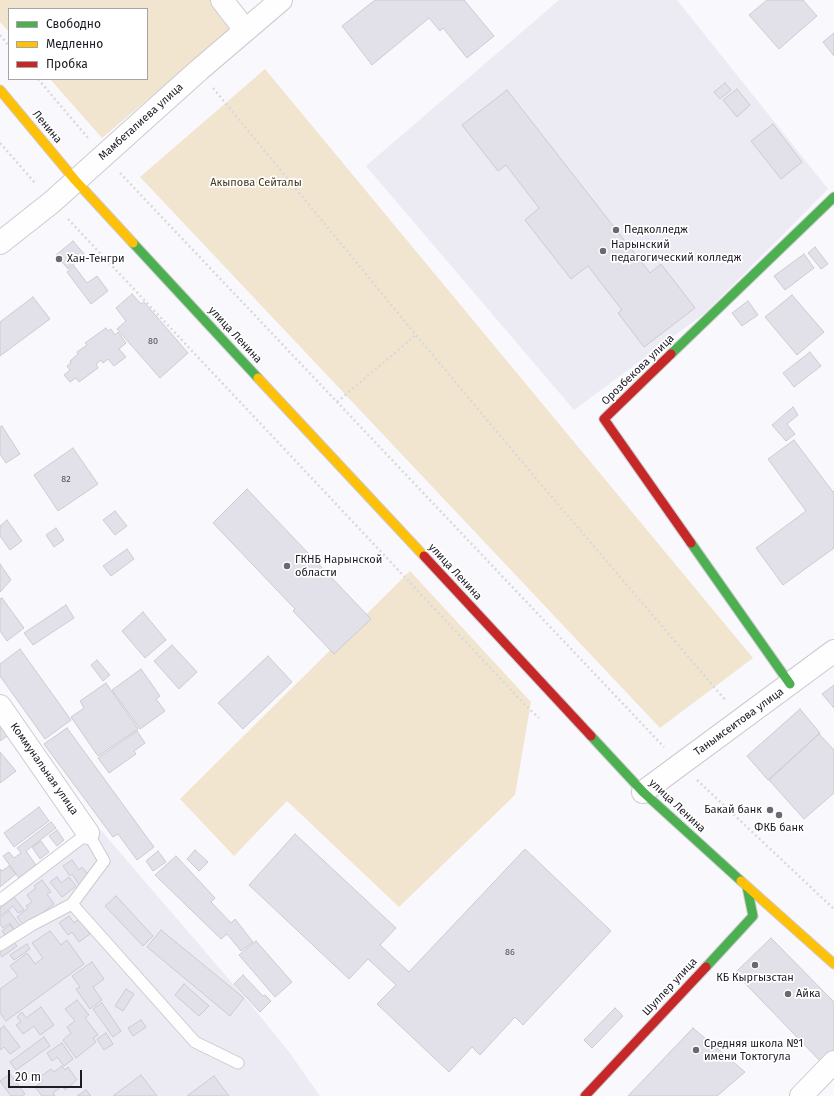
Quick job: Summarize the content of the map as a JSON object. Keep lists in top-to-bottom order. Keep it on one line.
{"streets":{"main road":["Ленина","улица Ленина","Орозбекова улица","Шуллер улица"],"street":["Мамбеталиева улица","Танымсеитова улица","Коммунальная улица"]},"crossings":[["Мамбеталиева улица","Ленина"],["Мамбеталиева улица","улица Ленина"],["Ленина","улица Ленина"],["улица Ленина","Танымсеитова улица"],["улица Ленина","Шуллер улица"],["Орозбекова улица","Танымсеитова улица"]],"parks":["Акыпова Сейталы"],"places":["Педколледж","Нарынский педагогический колледж","Хан-Тенгри","ГКНБ Нарынской области","Бакай банк","ФКБ банк","КБ Кыргызстан","Айка","Средняя школа №1 имени Токтогула"],"house_numbers":["80","82","86"],"legend":["Свободно","Медленно","Пробка"],"scale_bar":"20 m"}
